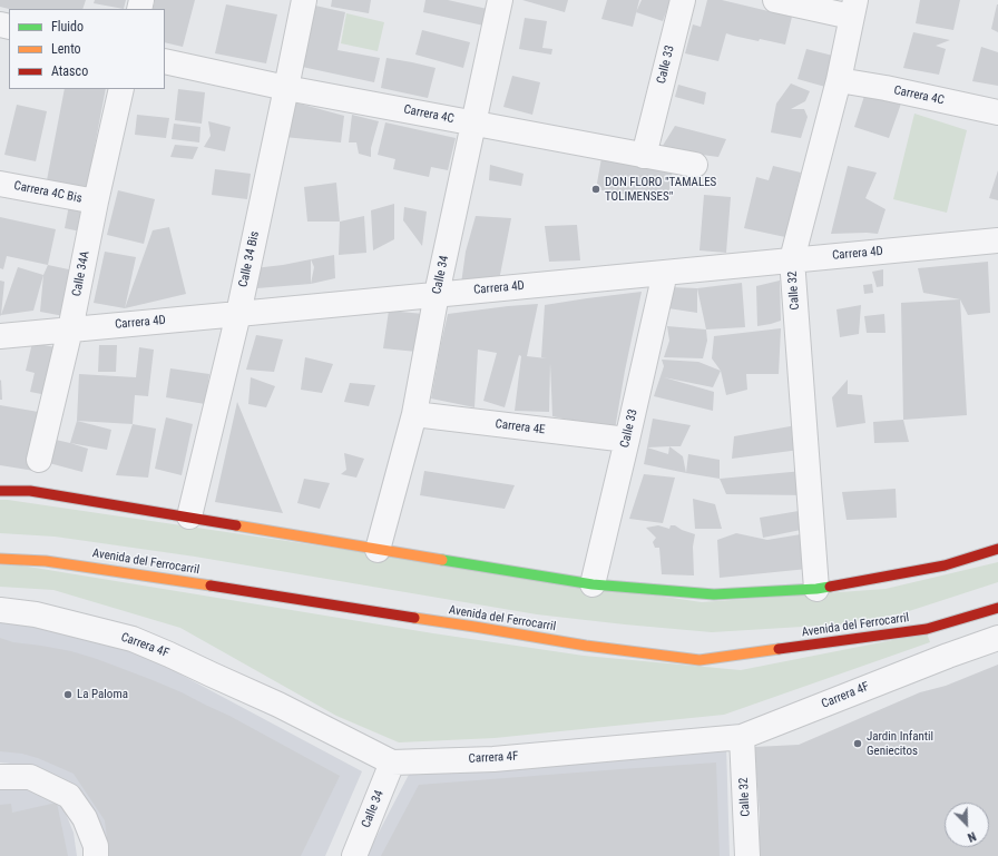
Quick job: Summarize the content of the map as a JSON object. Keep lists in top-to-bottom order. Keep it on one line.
{"streets":{"main road":["Avenida del Ferrocarril"],"street":["Calle 33","Carrera 4C","Carrera 4C Bis","Carrera 4D","Calle 34 Bis","Calle 34A","Calle 34","Calle 32","Carrera 4E","Carrera 4F"]},"crossings":[["Calle 33","Carrera 4C"],["Calle 33","Carrera 4D"],["Calle 33","Carrera 4E"],["Carrera 4C","Calle 34 Bis"],["Carrera 4C","Calle 34"],["Carrera 4C","Calle 32"],["Carrera 4C Bis","Calle 34A"],["Carrera 4D","Calle 34 Bis"],["Carrera 4D","Calle 34A"],["Carrera 4D","Calle 34"],["Carrera 4D","Calle 32"],["Calle 34","Carrera 4E"],["Calle 34","Carrera 4F"],["Calle 32","Carrera 4F"]],"places":["DON FLORO \"TAMALES TOLIMENSES\"","La Paloma","Jardin Infantil Geniecitos"],"legend":["Fluido","Lento","Atasco"],"north":"bottom right"}
